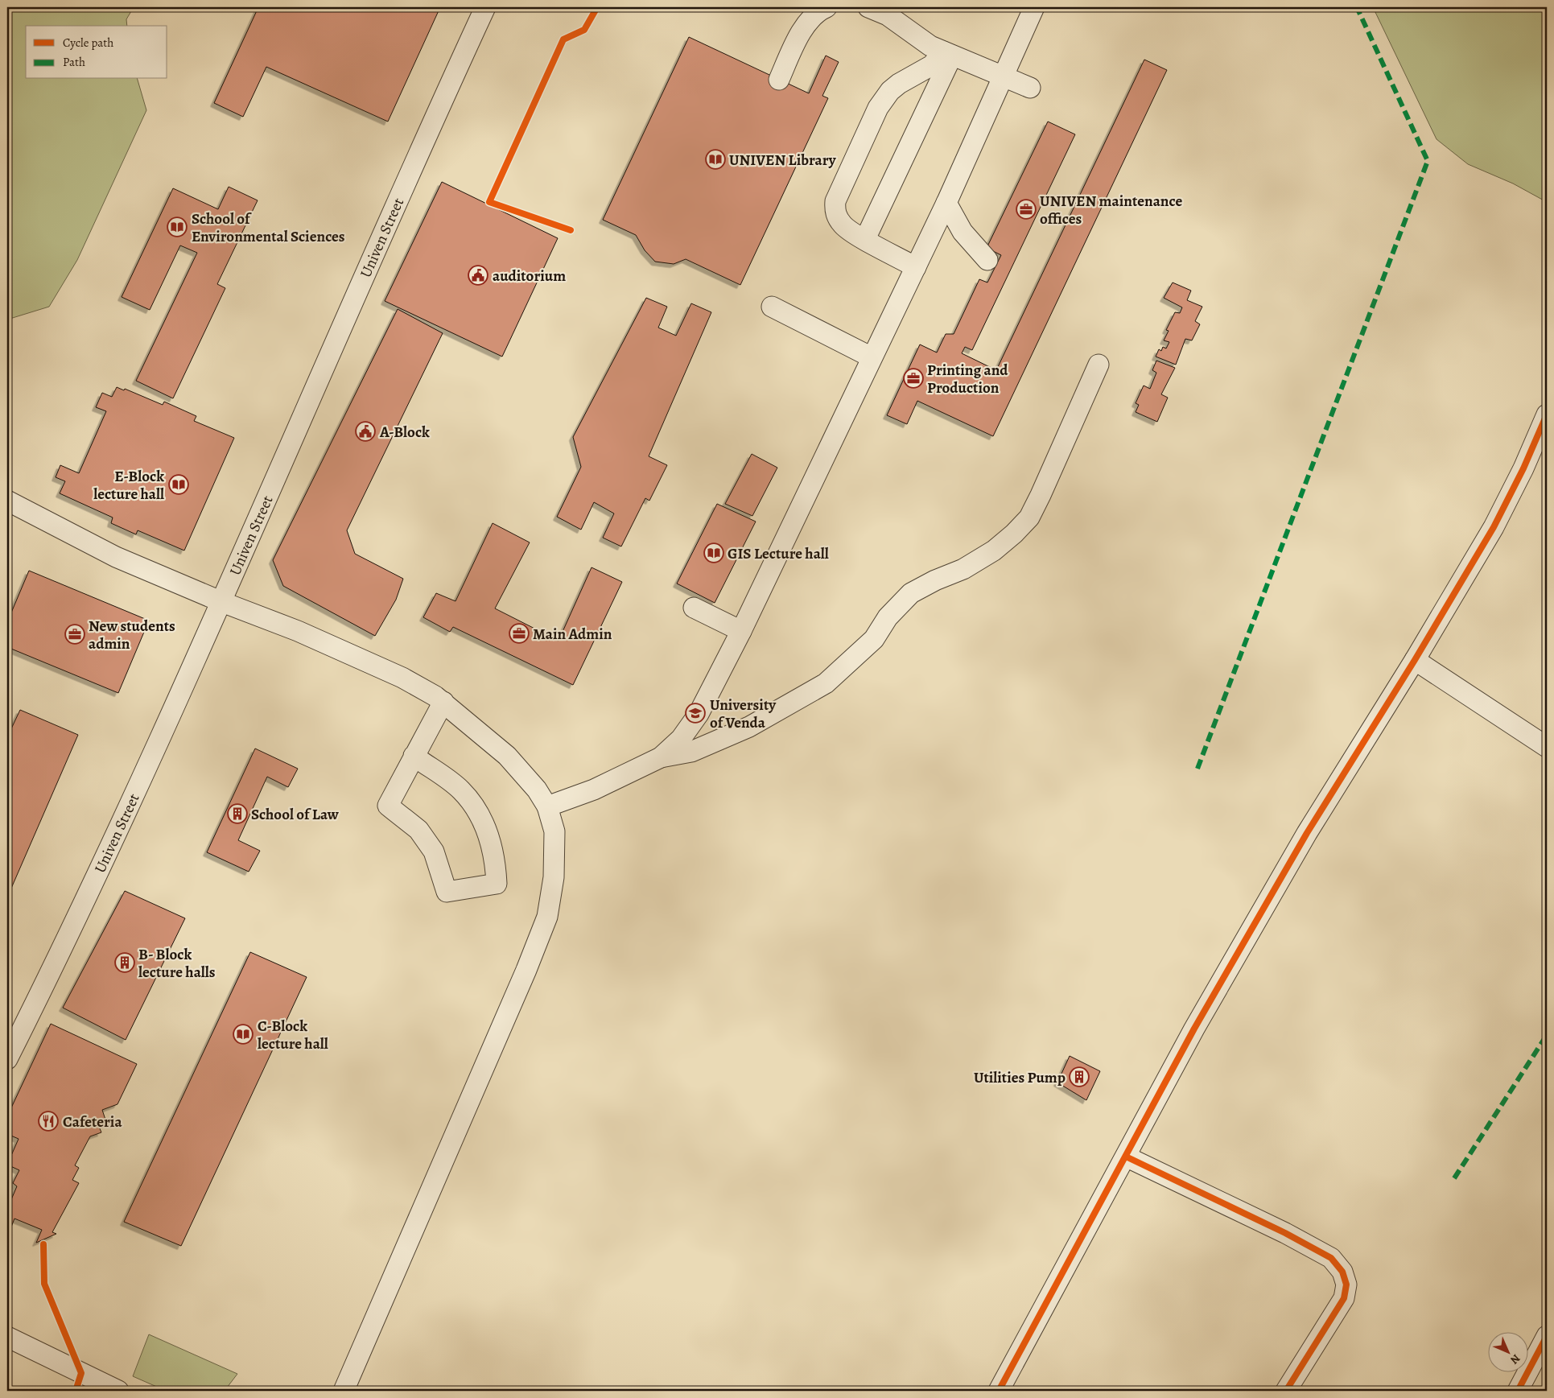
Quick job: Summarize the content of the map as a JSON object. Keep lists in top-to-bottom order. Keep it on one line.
{"streets":{"street":["Univen Street"]},"places":{"library":["UNIVEN Library","School of Environmental Sciences","E-Block lecture hall","GIS Lecture hall","C-Block lecture hall"],"office":["UNIVEN maintenance offices","Printing and Production","Main Admin","New students admin"],"public building":["auditorium","A-Block"],"school or university":["University of Venda"],"building":["School of Law","B- Block lecture halls","Utilities Pump"],"restaurant":["Cafeteria"]},"legend":["Cycle path","Path"],"north":"bottom right"}
